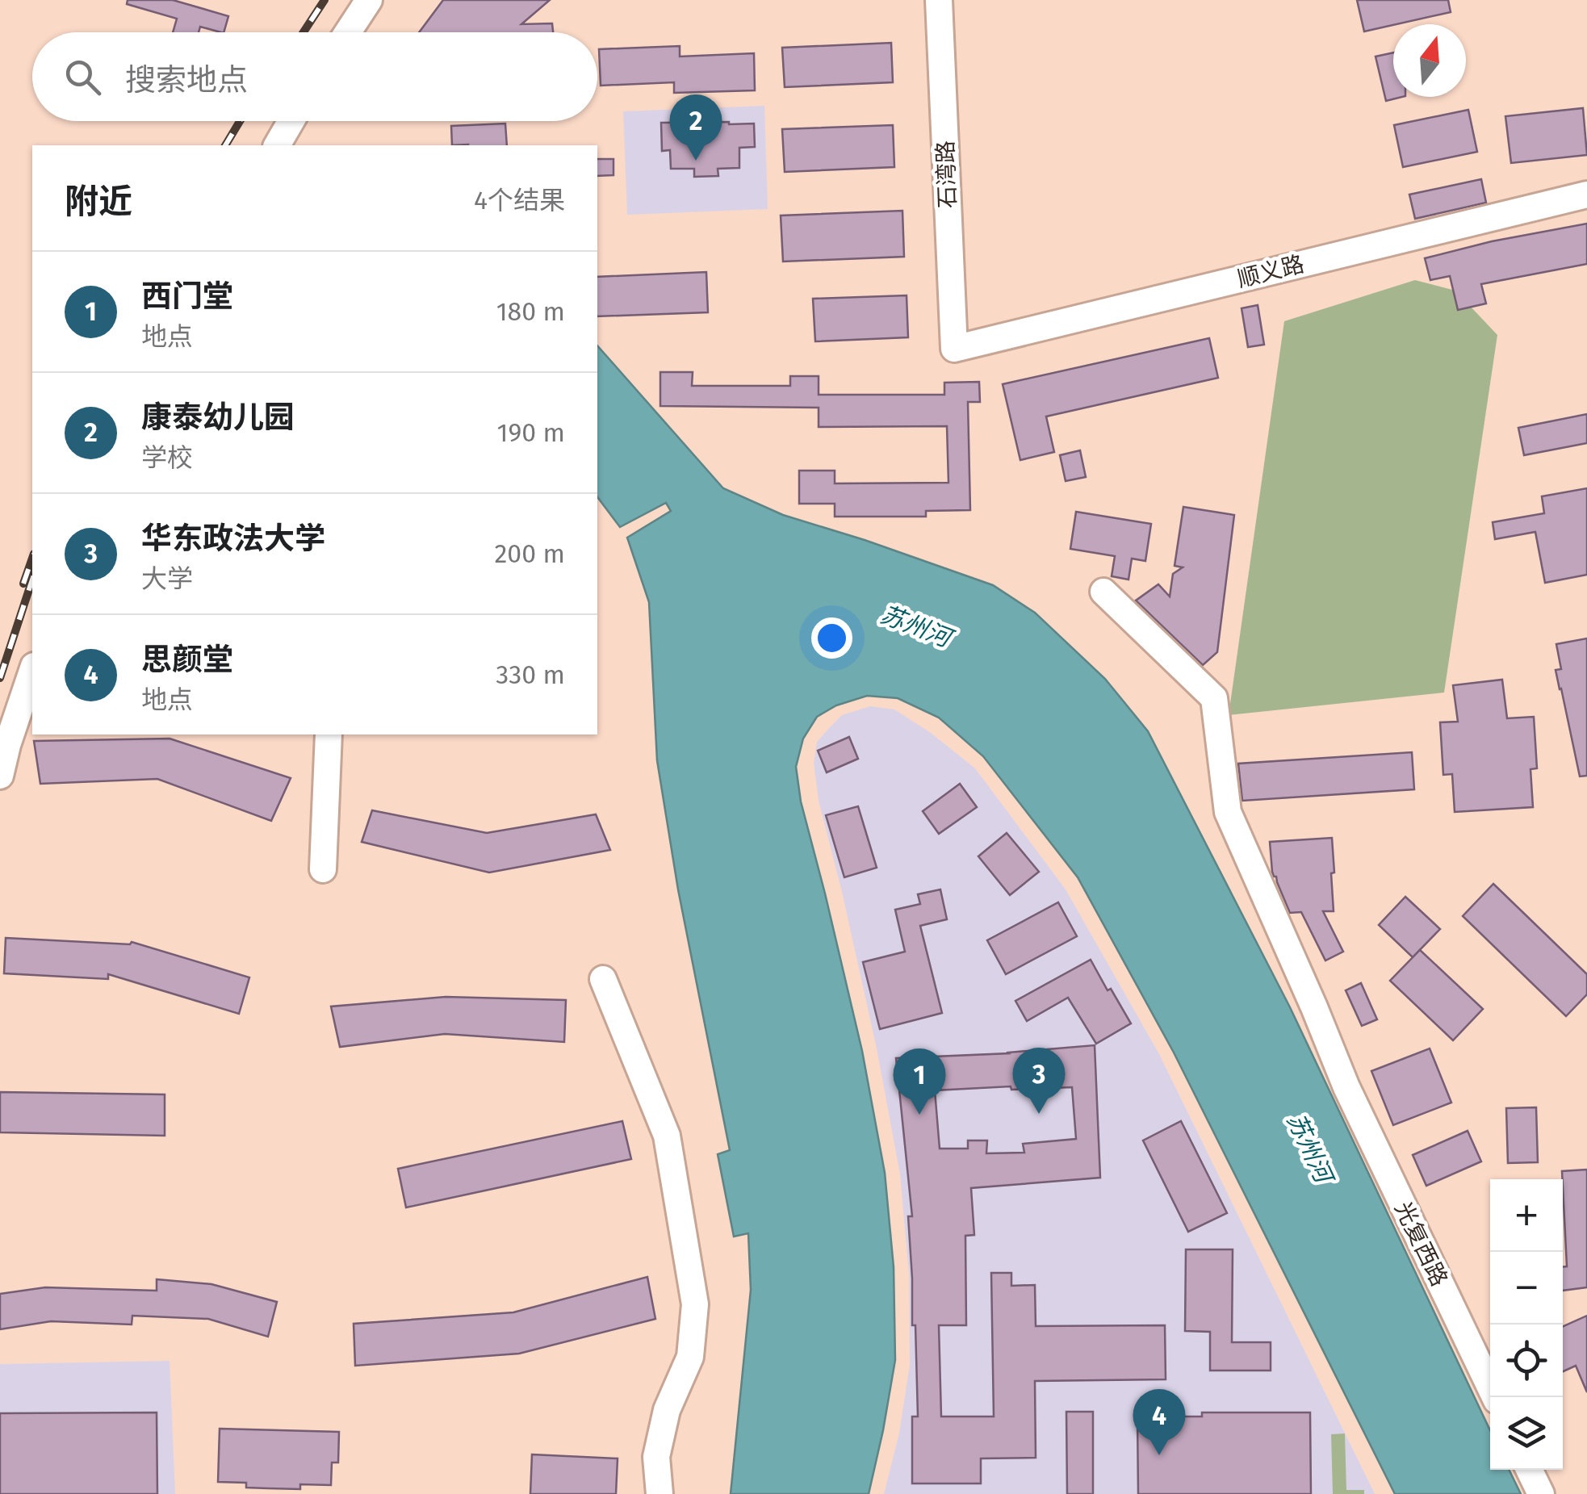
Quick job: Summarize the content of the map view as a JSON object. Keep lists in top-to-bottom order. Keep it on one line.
{"streets":{"street":["石湾路","顺义路","光复西路"]},"crossings":[["石湾路","顺义路"]],"water":["苏州河"],"north":"top","page":{"search":"搜索地点","pins":["2","3","1","4"],"heading":["附近","4个结果"],"list":[{"mark":"1","name":"西门堂","note":"地点","value":"180 m"},{"mark":"2","name":"康泰幼儿园","note":"学校","value":"190 m"},{"mark":"3","name":"华东政法大学","note":"大学","value":"200 m"},{"mark":"4","name":"思颜堂","note":"地点","value":"330 m"}],"map_buttons":["+","−"]}}
